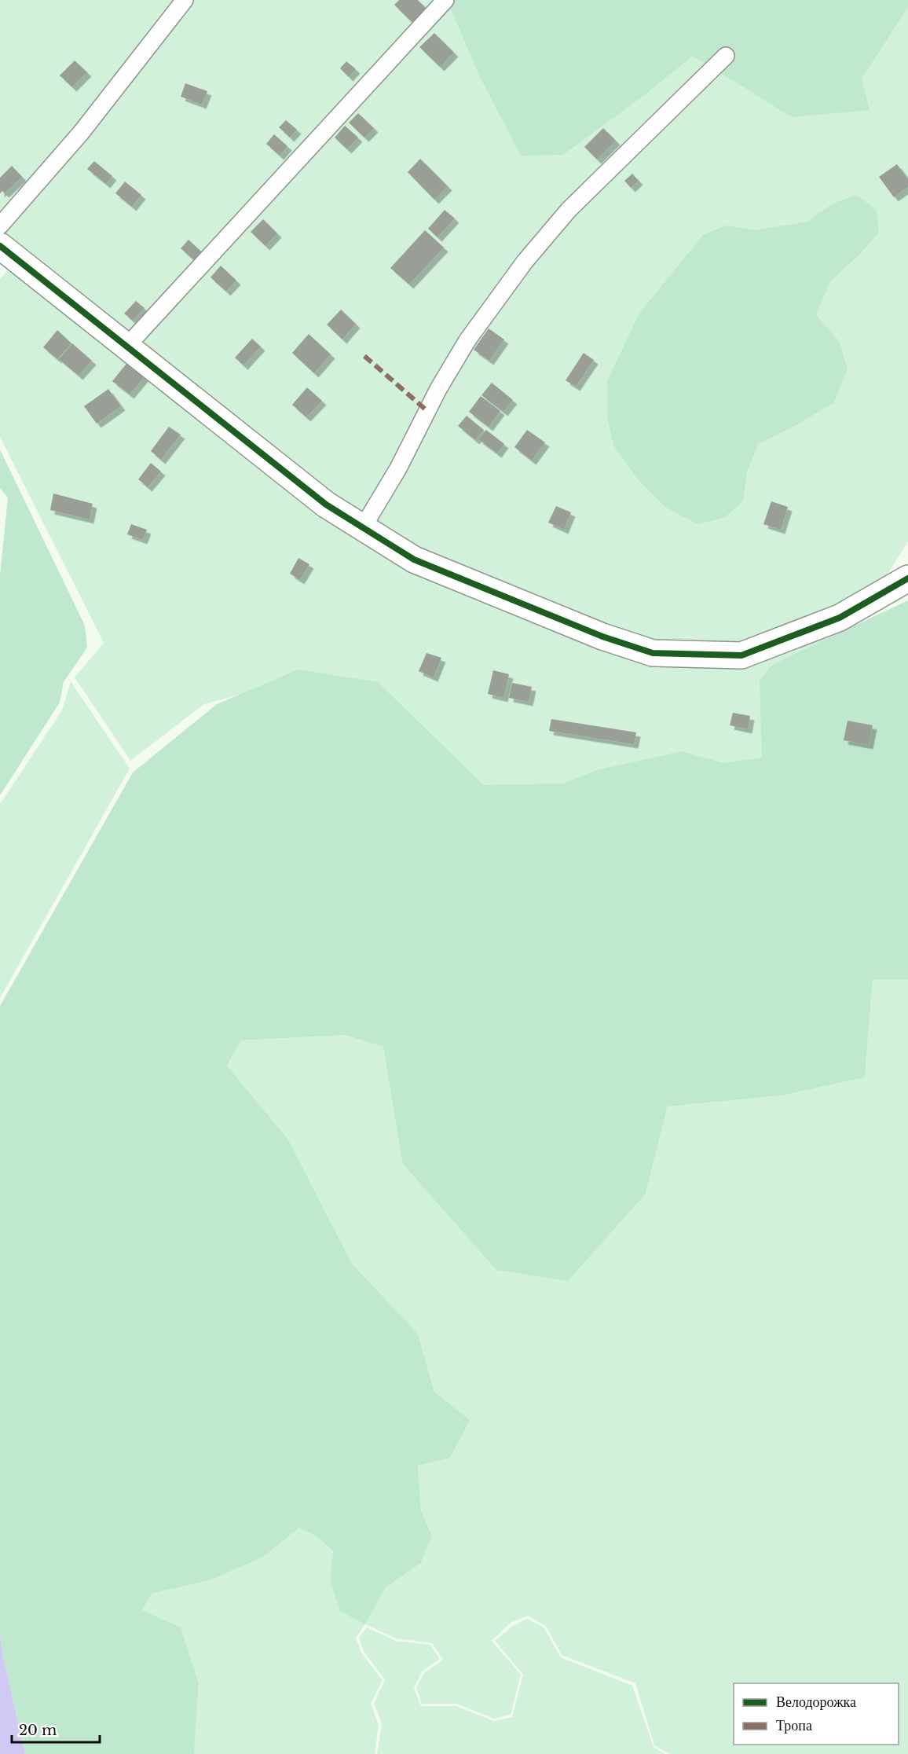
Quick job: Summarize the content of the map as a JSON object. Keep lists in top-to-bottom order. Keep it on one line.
{"legend":["Велодорожка","Тропа"],"scale_bar":"20 m"}
